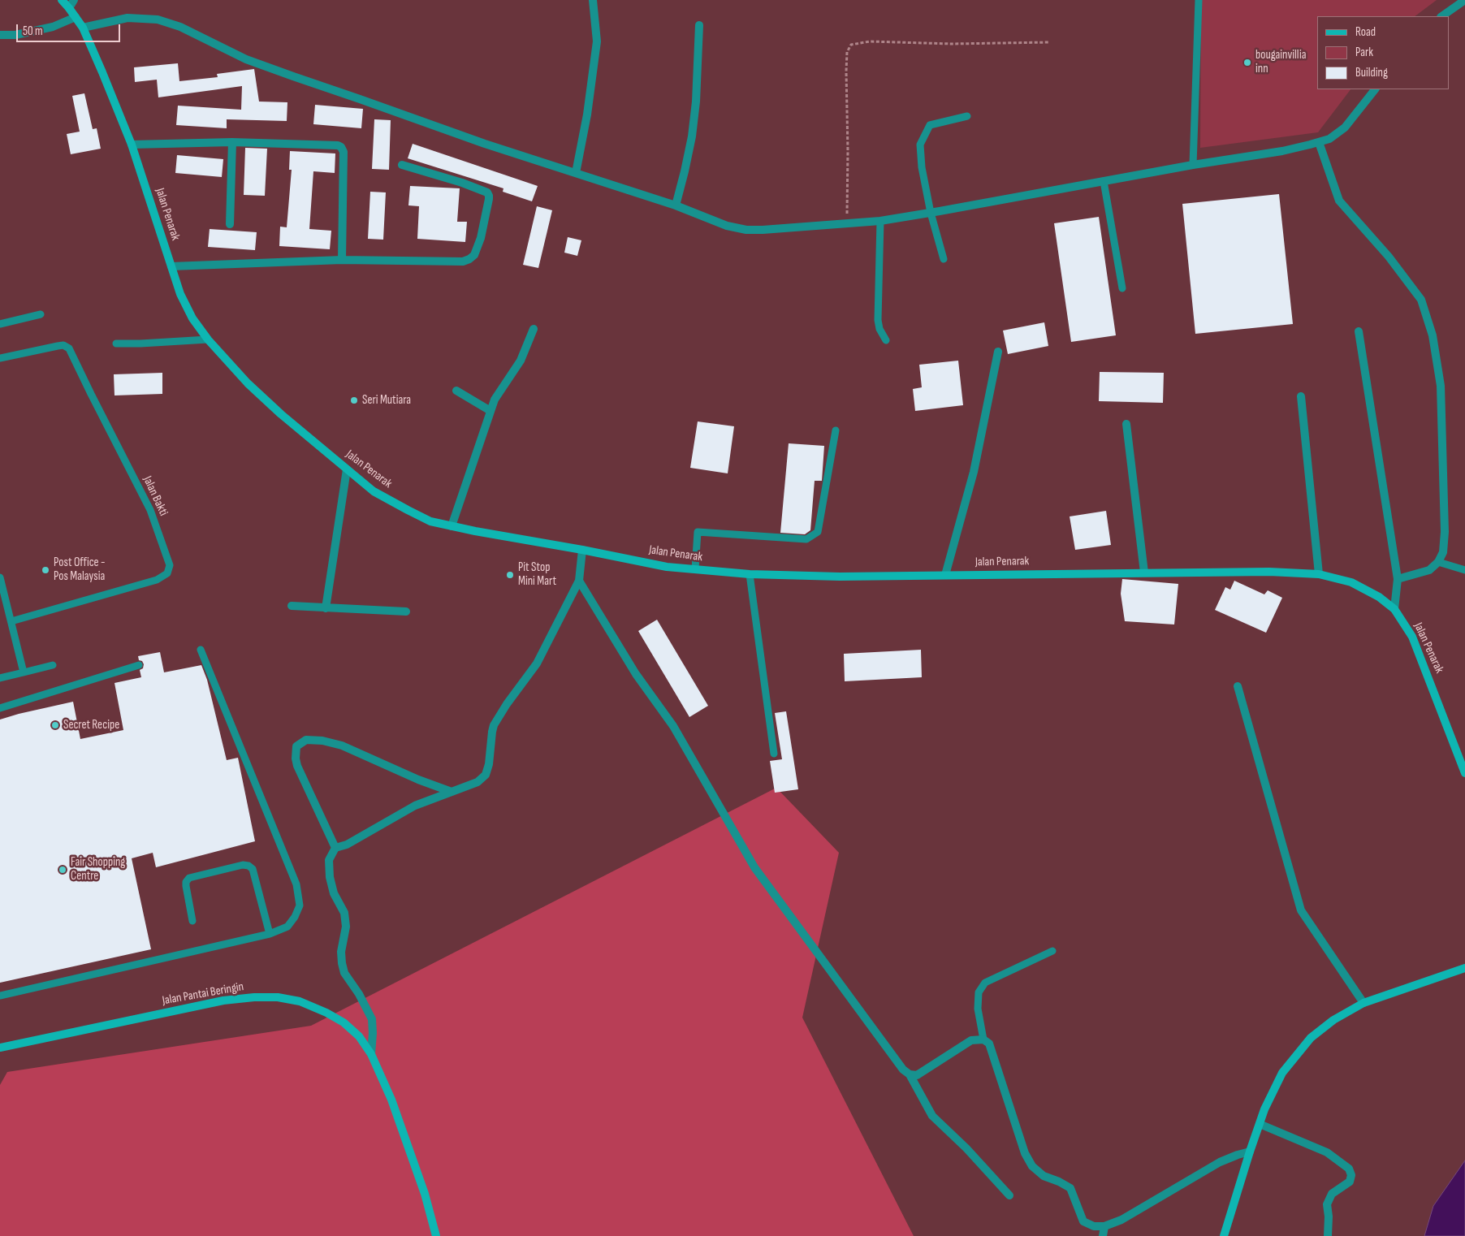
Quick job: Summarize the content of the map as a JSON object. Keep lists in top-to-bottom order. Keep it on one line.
{"streets":{"street":["Jalan Penarak","Jalan Pantai Beringin"],"lane":["Jalan Bakti"]},"places":["bougainvillia inn","Seri Mutiara","Post Office - Pos Malaysia","Pit Stop Mini Mart","Secret Recipe","Fair Shopping Centre"],"legend":["Road","Park","Building"],"scale_bar":"50 m"}
